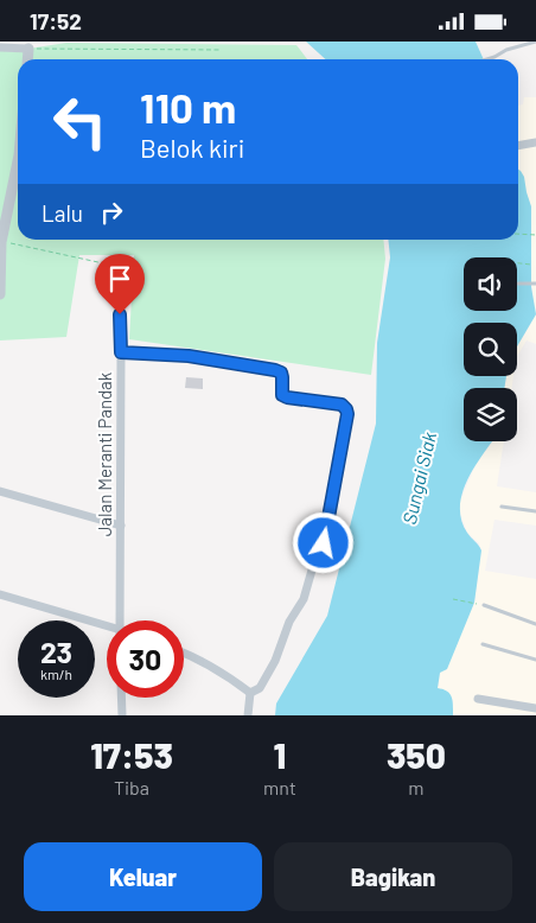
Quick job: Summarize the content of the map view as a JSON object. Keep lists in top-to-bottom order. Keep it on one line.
{"streets":{"street":["Jalan Meranti Pandak"]},"water":["Sungai Siak"],"page":{"status":"17:52","turn":["110 m","Belok kiri"],"then":"Lalu","speed":"23 km/h","limit":"30","eta":["17:53","Tiba","1","mnt","350","m"],"buttons":["Keluar","Bagikan"]}}
